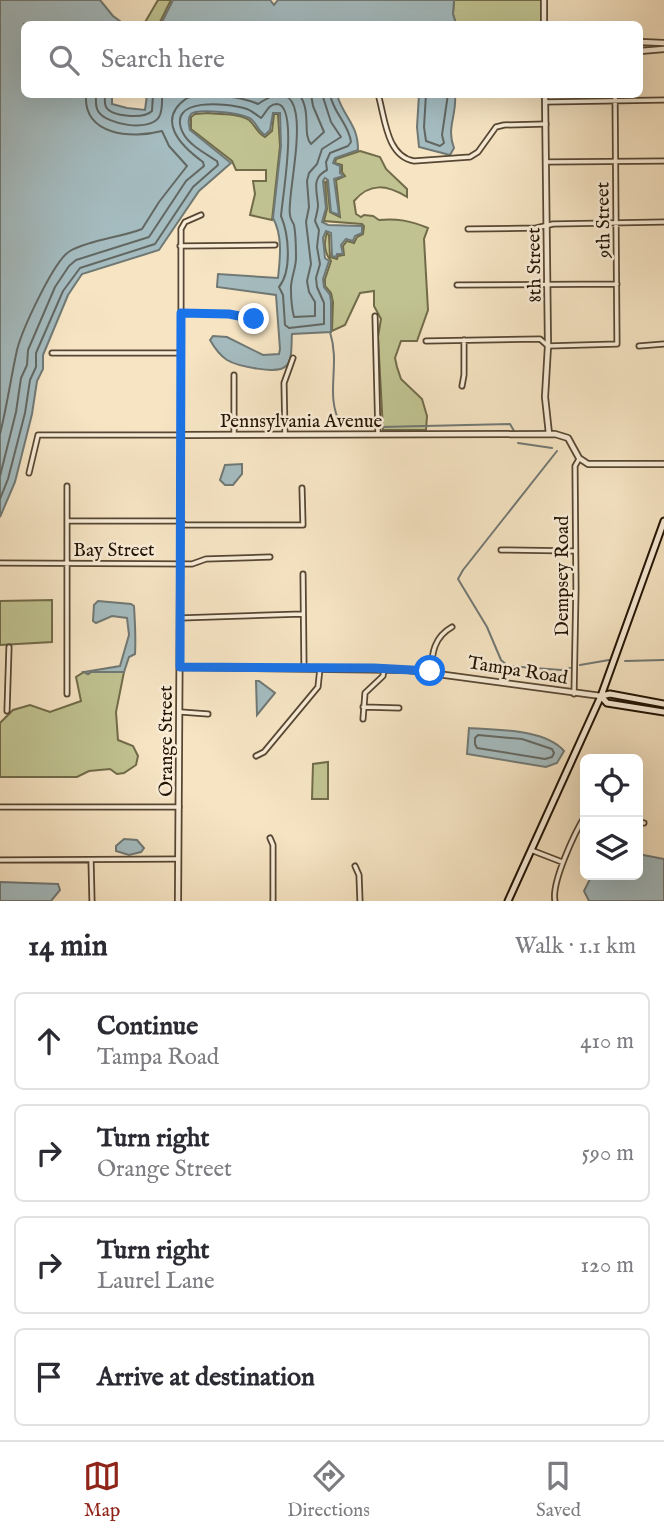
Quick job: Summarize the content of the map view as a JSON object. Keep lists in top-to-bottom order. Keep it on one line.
{"streets":{"main road":["Tampa Road"],"street":["9th Street","8th Street","Pennsylvania Avenue","Bay Street","Dempsey Road","Orange Street"]},"crossings":[["9th Street","8th Street"],["8th Street","Pennsylvania Avenue"],["Pennsylvania Avenue","Dempsey Road"],["Pennsylvania Avenue","Orange Street"],["Bay Street","Orange Street"],["Dempsey Road","Tampa Road"],["Tampa Road","Orange Street"]],"page":{"search":"Search here","heading":["14 min","Walk · 1.1 km"],"list":[["Continue","Tampa Road","410 m"],["Turn right","Orange Street","590 m"],["Turn right","Laurel Lane","120 m"],"Arrive at destination"],"nav":["Map","Directions","Saved"]}}
